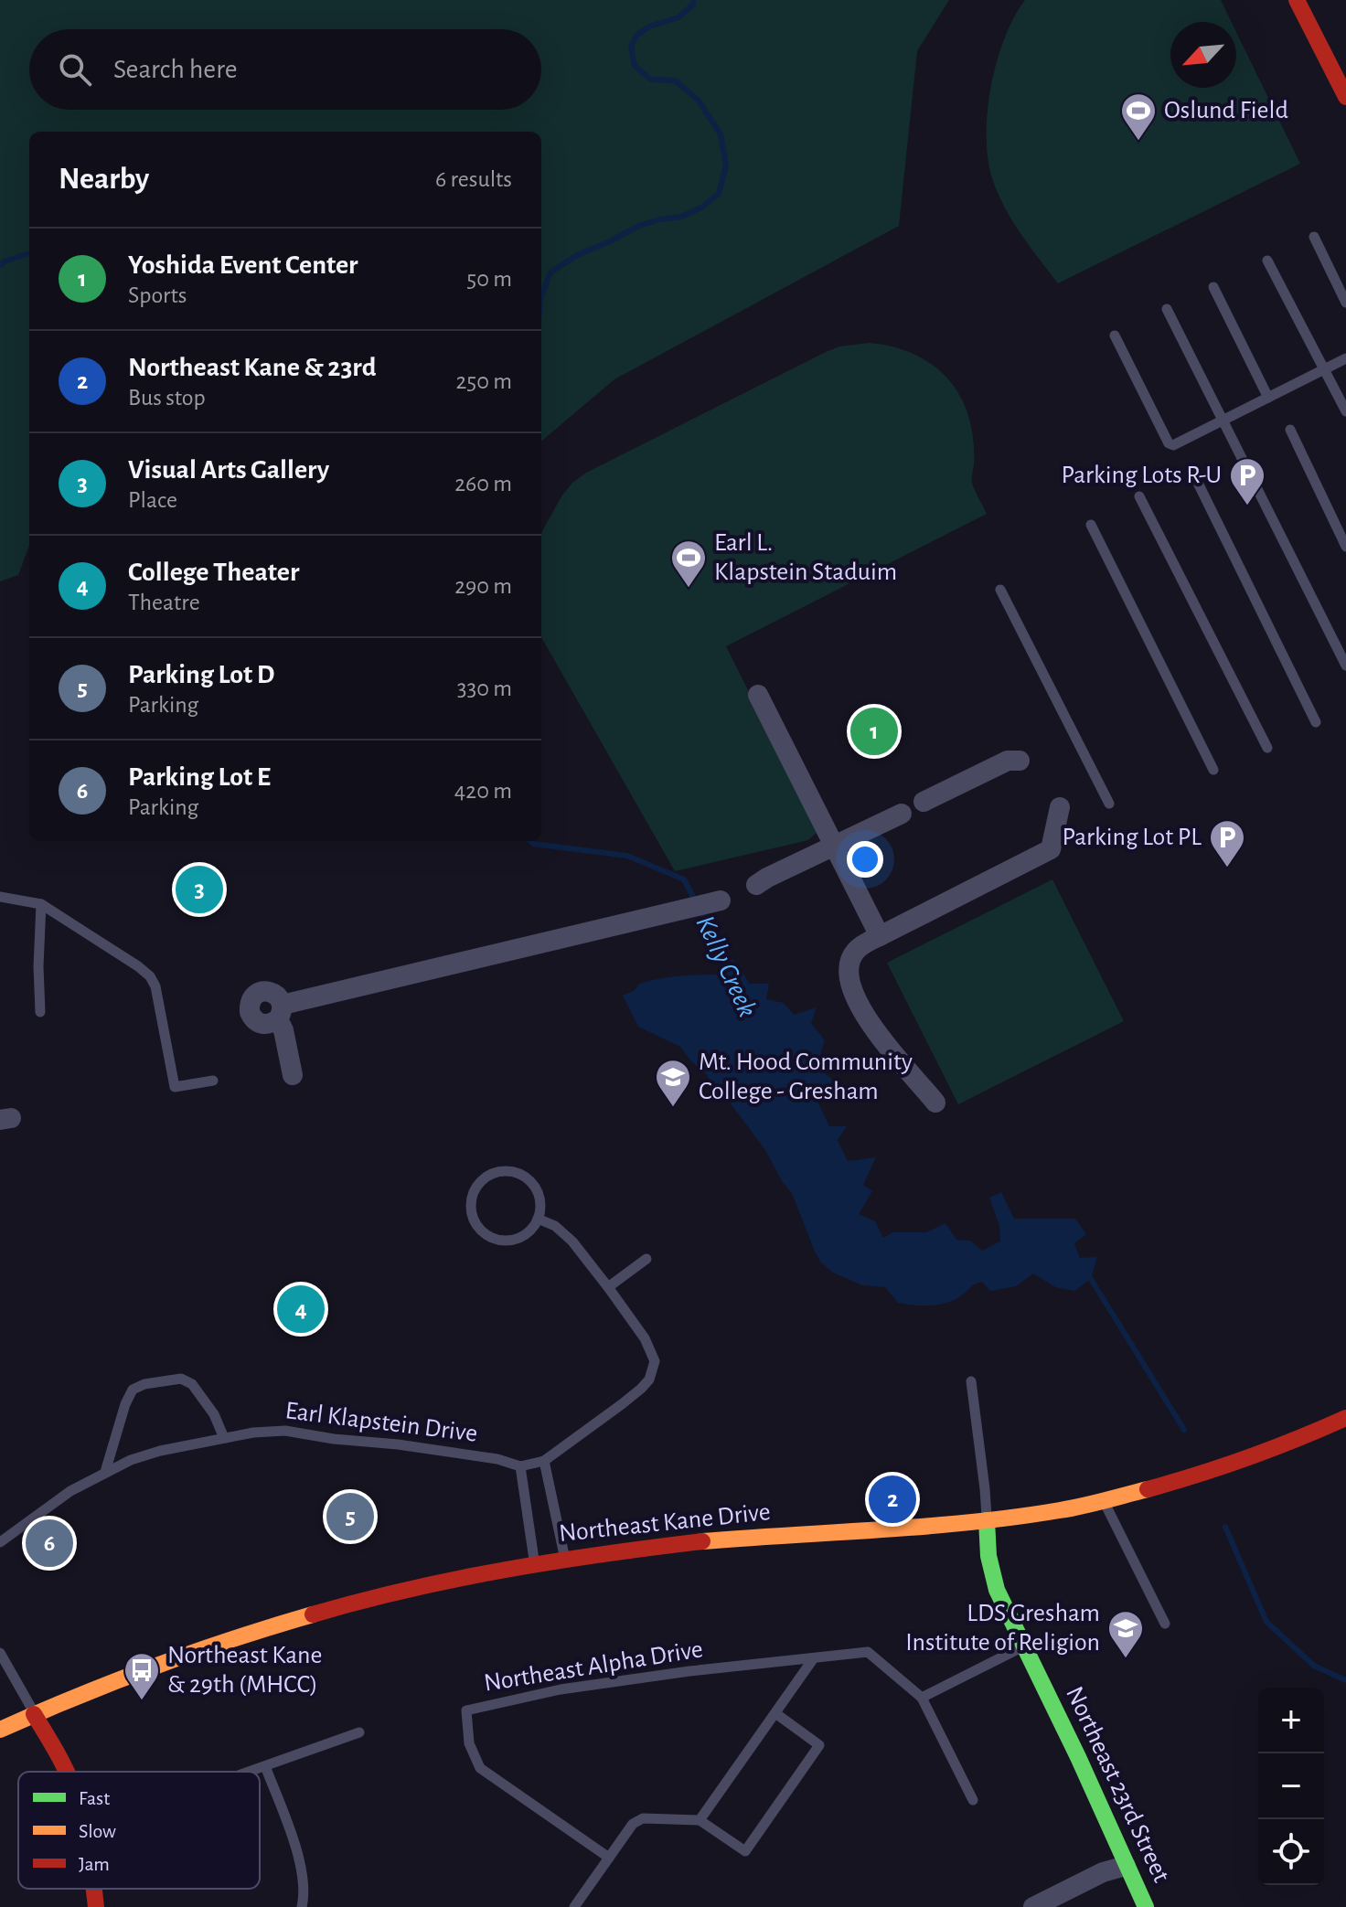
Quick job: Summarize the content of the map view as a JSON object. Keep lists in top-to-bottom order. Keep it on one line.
{"streets":{"main road":["Northeast Kane Drive","Northeast 23rd Street"],"lane":["Earl Klapstein Drive","Northeast Alpha Drive"]},"crossings":[["Northeast Kane Drive","Northeast 23rd Street"]],"water":["Kelly Creek"],"places":{"sports":["Oslund Field","Earl L. Klapstein Staduim"],"parking":["Parking Lots R-U","Parking Lot PL"],"school or university":["Mt. Hood Community College - Gresham","LDS Gresham Institute of Religion"],"bus stop":["Northeast Kane & 29th (MHCC)"]},"legend":["Fast","Slow","Jam"],"north":"bottom left","page":{"search":"Search here","heading":["Nearby","6 results"],"list":[{"mark":"1","name":"Yoshida Event Center","note":"Sports","value":"50 m"},{"mark":"2","name":"Northeast Kane & 23rd","note":"Bus stop","value":"250 m"},{"mark":"3","name":"Visual Arts Gallery","note":"Place","value":"260 m"},{"mark":"4","name":"College Theater","note":"Theatre","value":"290 m"},{"mark":"5","name":"Parking Lot D","note":"Parking","value":"330 m"},{"mark":"6","name":"Parking Lot E","note":"Parking","value":"420 m"}],"pins":["1","3","4","2","5","6"],"map_buttons":["+","−"]}}
